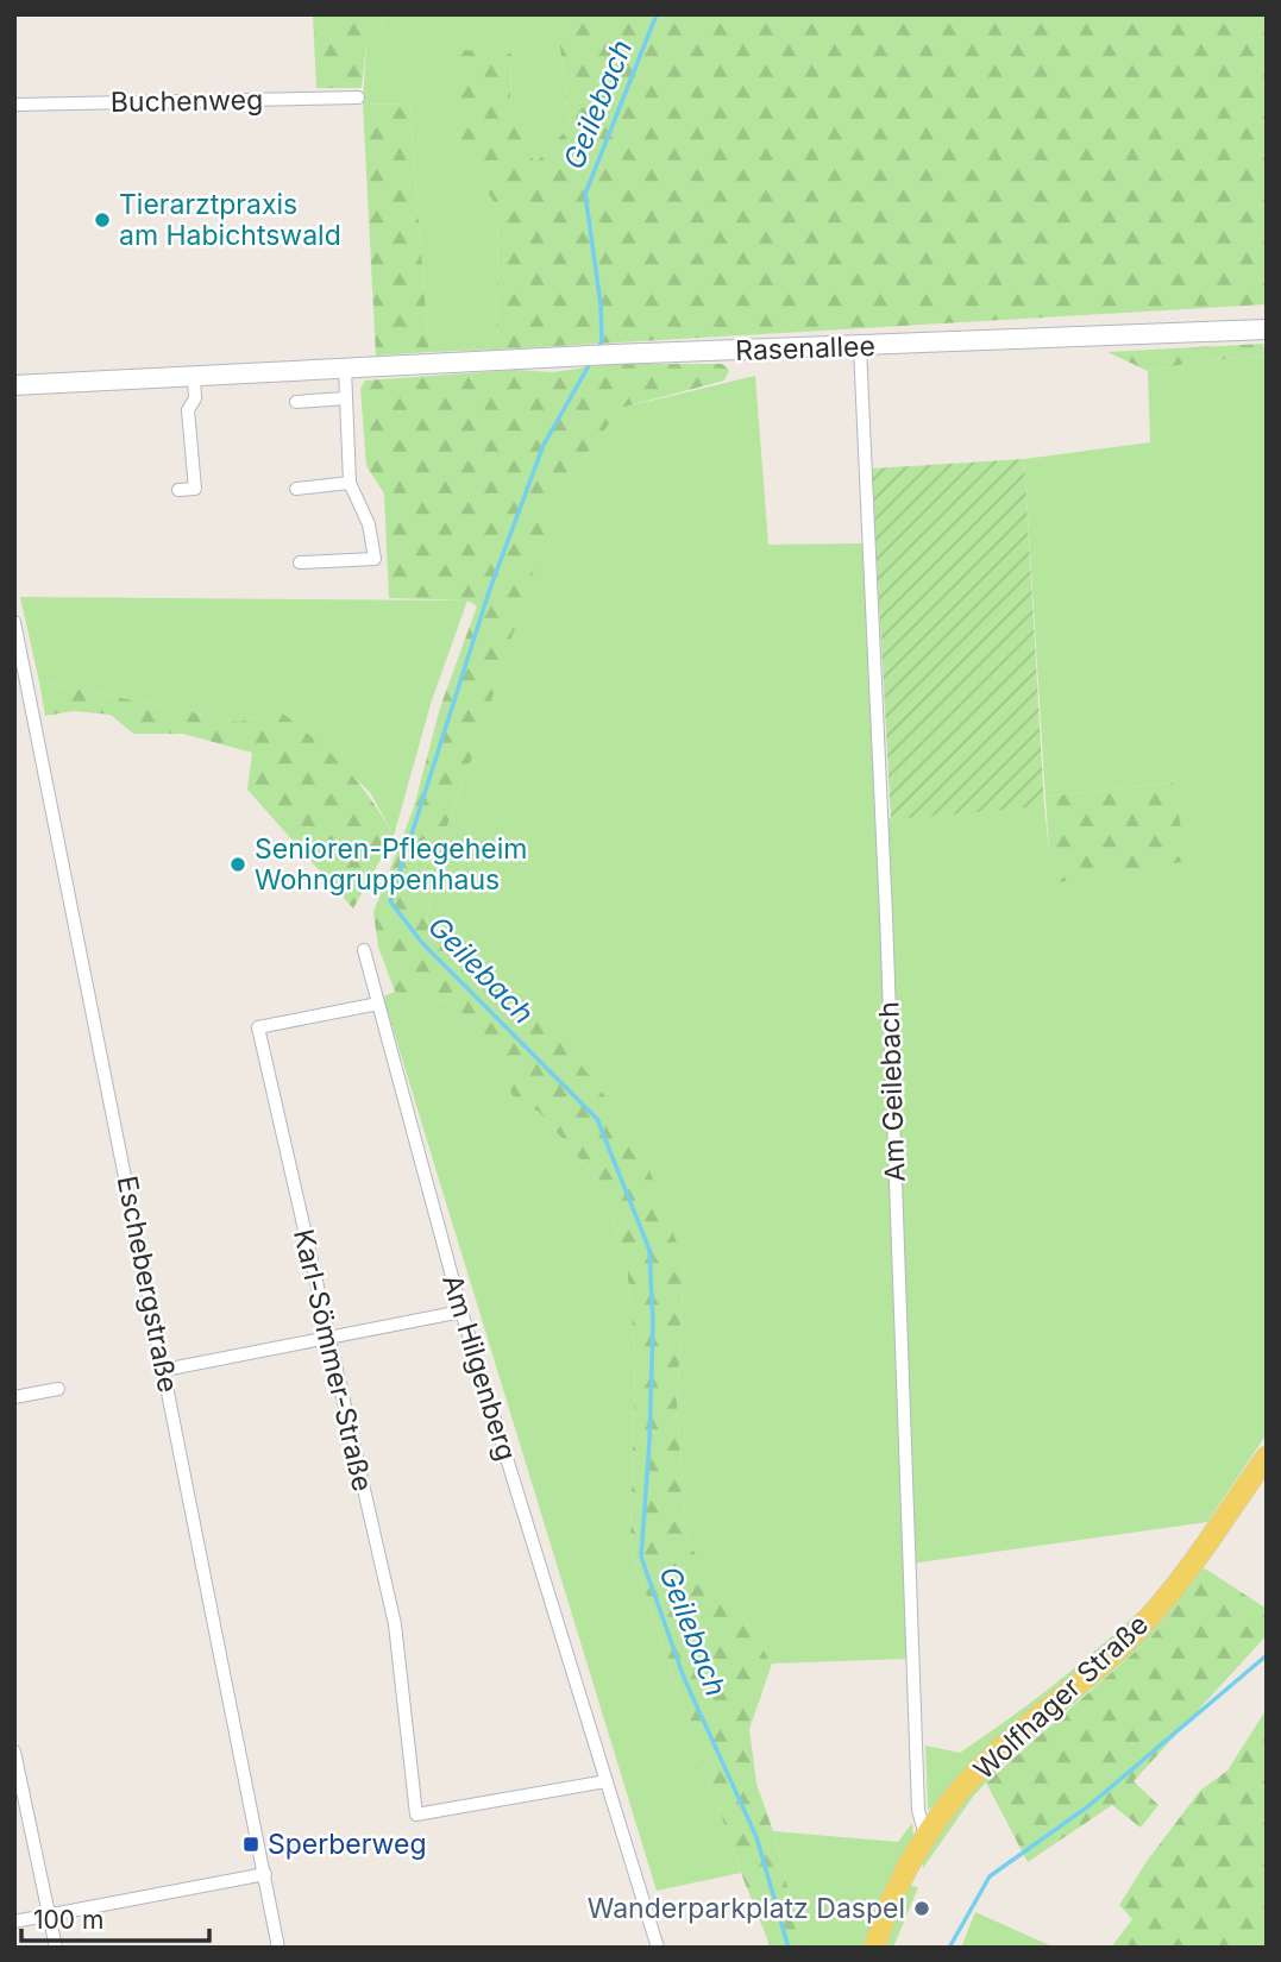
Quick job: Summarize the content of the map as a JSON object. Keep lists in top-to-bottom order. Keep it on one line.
{"streets":{"main road":["Rasenallee","Wolfhager Straße"],"street":["Buchenweg","Am Geilebach","Eschebergstraße","Karl-Sömmer-Straße","Am Hilgenberg"]},"crossings":[["Rasenallee","Am Geilebach"],["Am Geilebach","Wolfhager Straße"],["Karl-Sömmer-Straße","Am Hilgenberg"]],"water":["Geilebach"],"places":{"other":["Tierarztpraxis am Habichtswald","Senioren-Pflegeheim Wohngruppenhaus","Wanderparkplatz Daspel"],"transit":["Sperberweg"]},"scale_bar":"100 m"}
